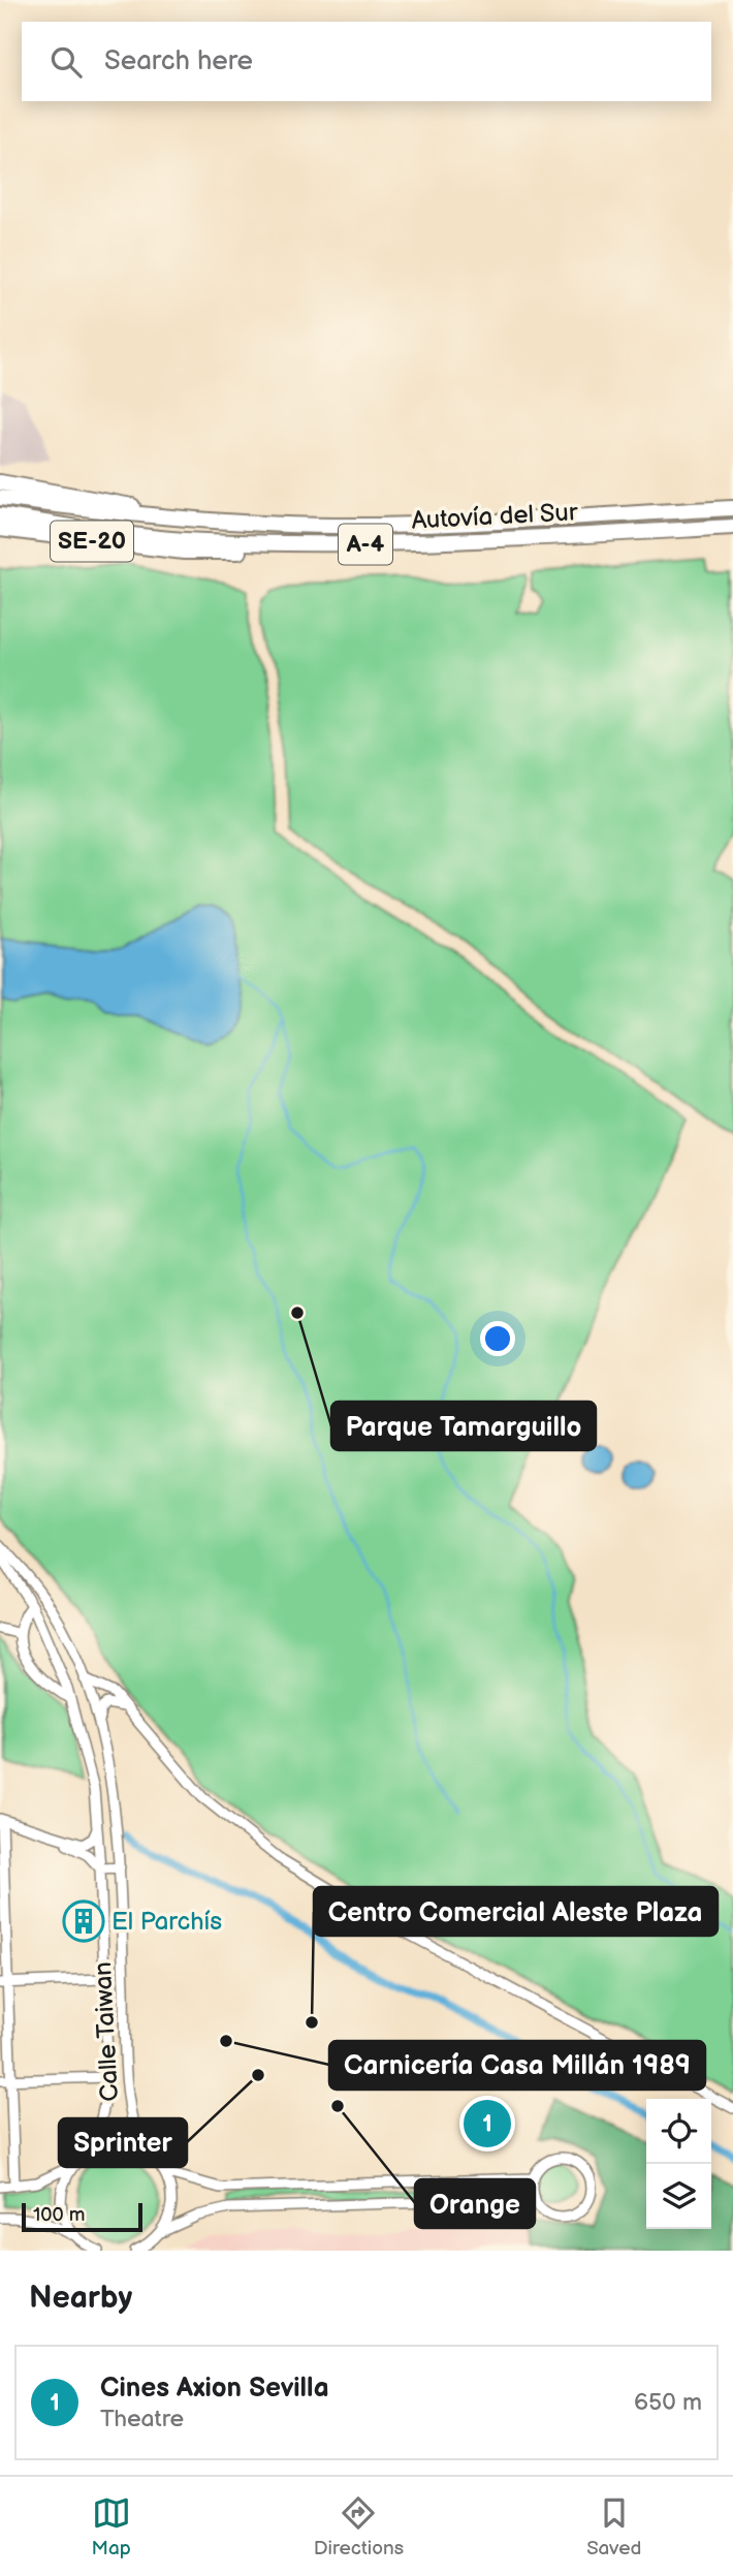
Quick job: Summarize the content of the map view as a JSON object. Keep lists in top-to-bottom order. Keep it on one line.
{"streets":{"highway":["Autovía del Sur","SE-20","A-4"],"street":["Calle Taiwan"]},"crossings":[["Autovía del Sur","SE-20"]],"places":{"other":["Parque Tamarguillo","Centro Comercial Aleste Plaza","Carnicería Casa Millán 1989","Sprinter","Orange"],"building":["El Parchís"]},"scale_bar":"100 m","page":{"search":"Search here","pins":"1","scale":"100 m","heading":"Nearby","list":[{"mark":"1","name":"Cines Axion Sevilla","note":"Theatre","value":"650 m"}],"nav":["Map","Directions","Saved"]}}
